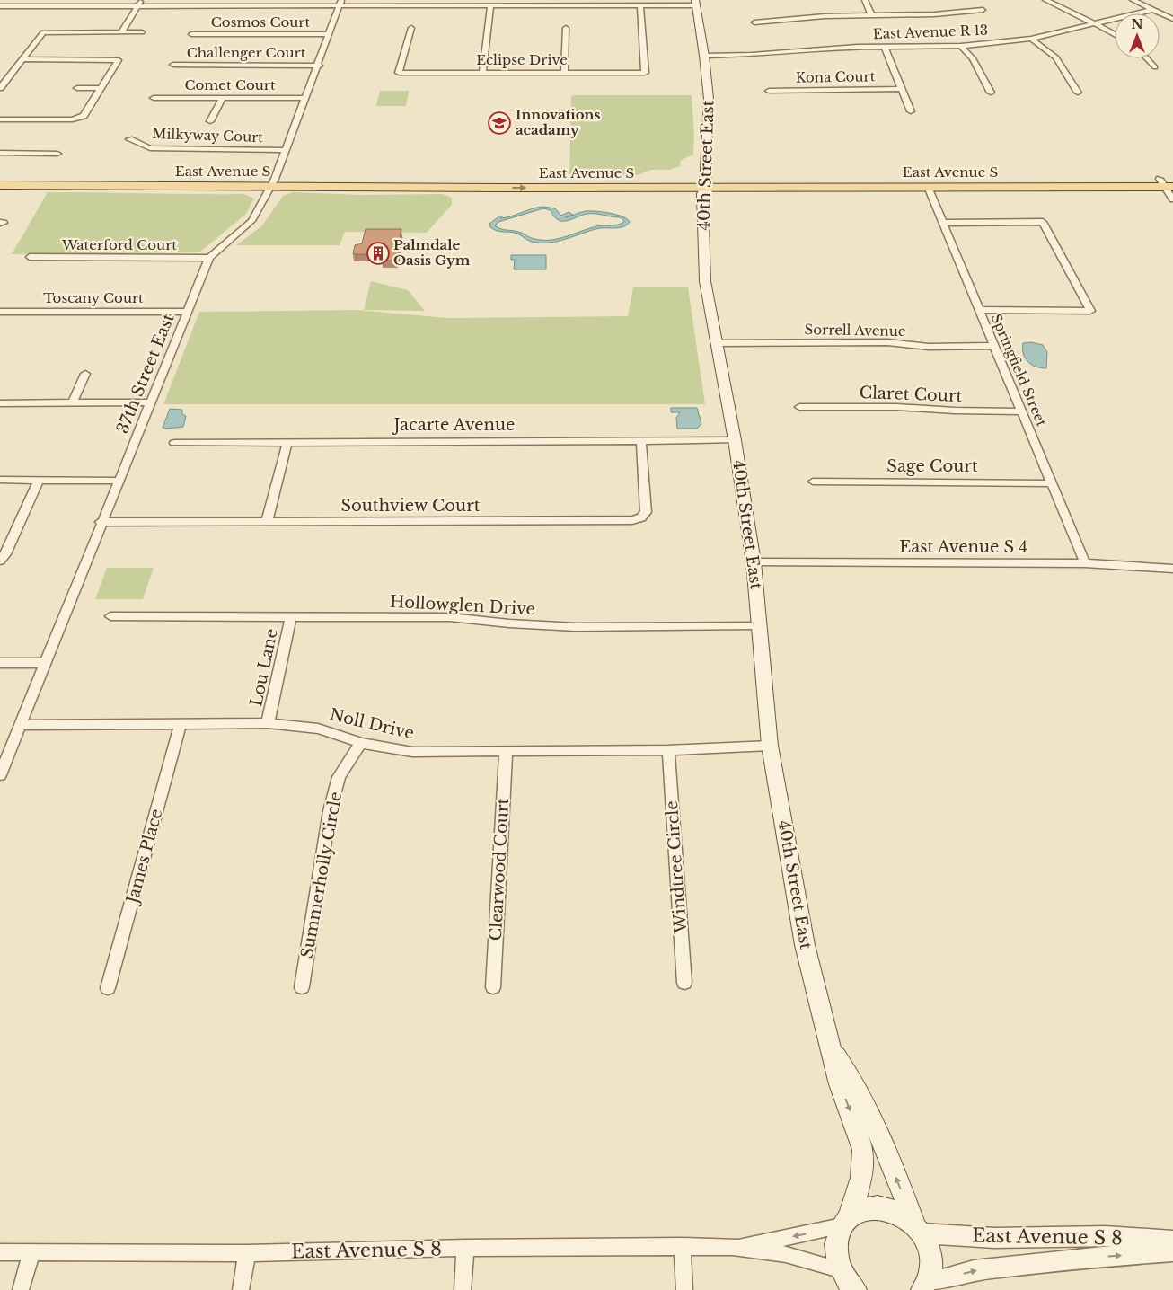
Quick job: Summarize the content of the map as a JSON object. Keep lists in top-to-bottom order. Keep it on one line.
{"streets":{"main road":["40th Street East","East Avenue S"],"street":["Cosmos Court","East Avenue R 13","Challenger Court","Eclipse Drive","Kona Court","Comet Court","Milkyway Court","Waterford Court","Toscany Court","Sorrell Avenue","Springfield Street","37th Street East","Claret Court","Jacarte Avenue","Sage Court","Southview Court","East Avenue S 4","Hollowglen Drive","Lou Lane","Noll Drive","James Place","Windtree Circle","Clearwood Court","Summerholly Circle","East Avenue S 8"]},"crossings":[["Cosmos Court","37th Street East"],["East Avenue R 13","40th Street East"],["Challenger Court","37th Street East"],["Comet Court","37th Street East"],["Milkyway Court","37th Street East"],["40th Street East","East Avenue S"],["40th Street East","Sorrell Avenue"],["40th Street East","Jacarte Avenue"],["40th Street East","East Avenue S 4"],["40th Street East","Hollowglen Drive"],["40th Street East","Noll Drive"],["40th Street East","East Avenue S 8"],["East Avenue S","Springfield Street"],["East Avenue S","37th Street East"],["Waterford Court","37th Street East"],["Toscany Court","37th Street East"],["Sorrell Avenue","Springfield Street"],["Springfield Street","Claret Court"],["Springfield Street","Sage Court"],["Springfield Street","East Avenue S 4"],["37th Street East","Southview Court"],["37th Street East","Noll Drive"],["Jacarte Avenue","Southview Court"],["Hollowglen Drive","Lou Lane"],["Lou Lane","Noll Drive"],["Noll Drive","James Place"],["Noll Drive","Windtree Circle"],["Noll Drive","Clearwood Court"],["Noll Drive","Summerholly Circle"]],"places":{"school or university":["Innovations acadamy"],"building":["Palmdale Oasis Gym"]},"north":"top"}
